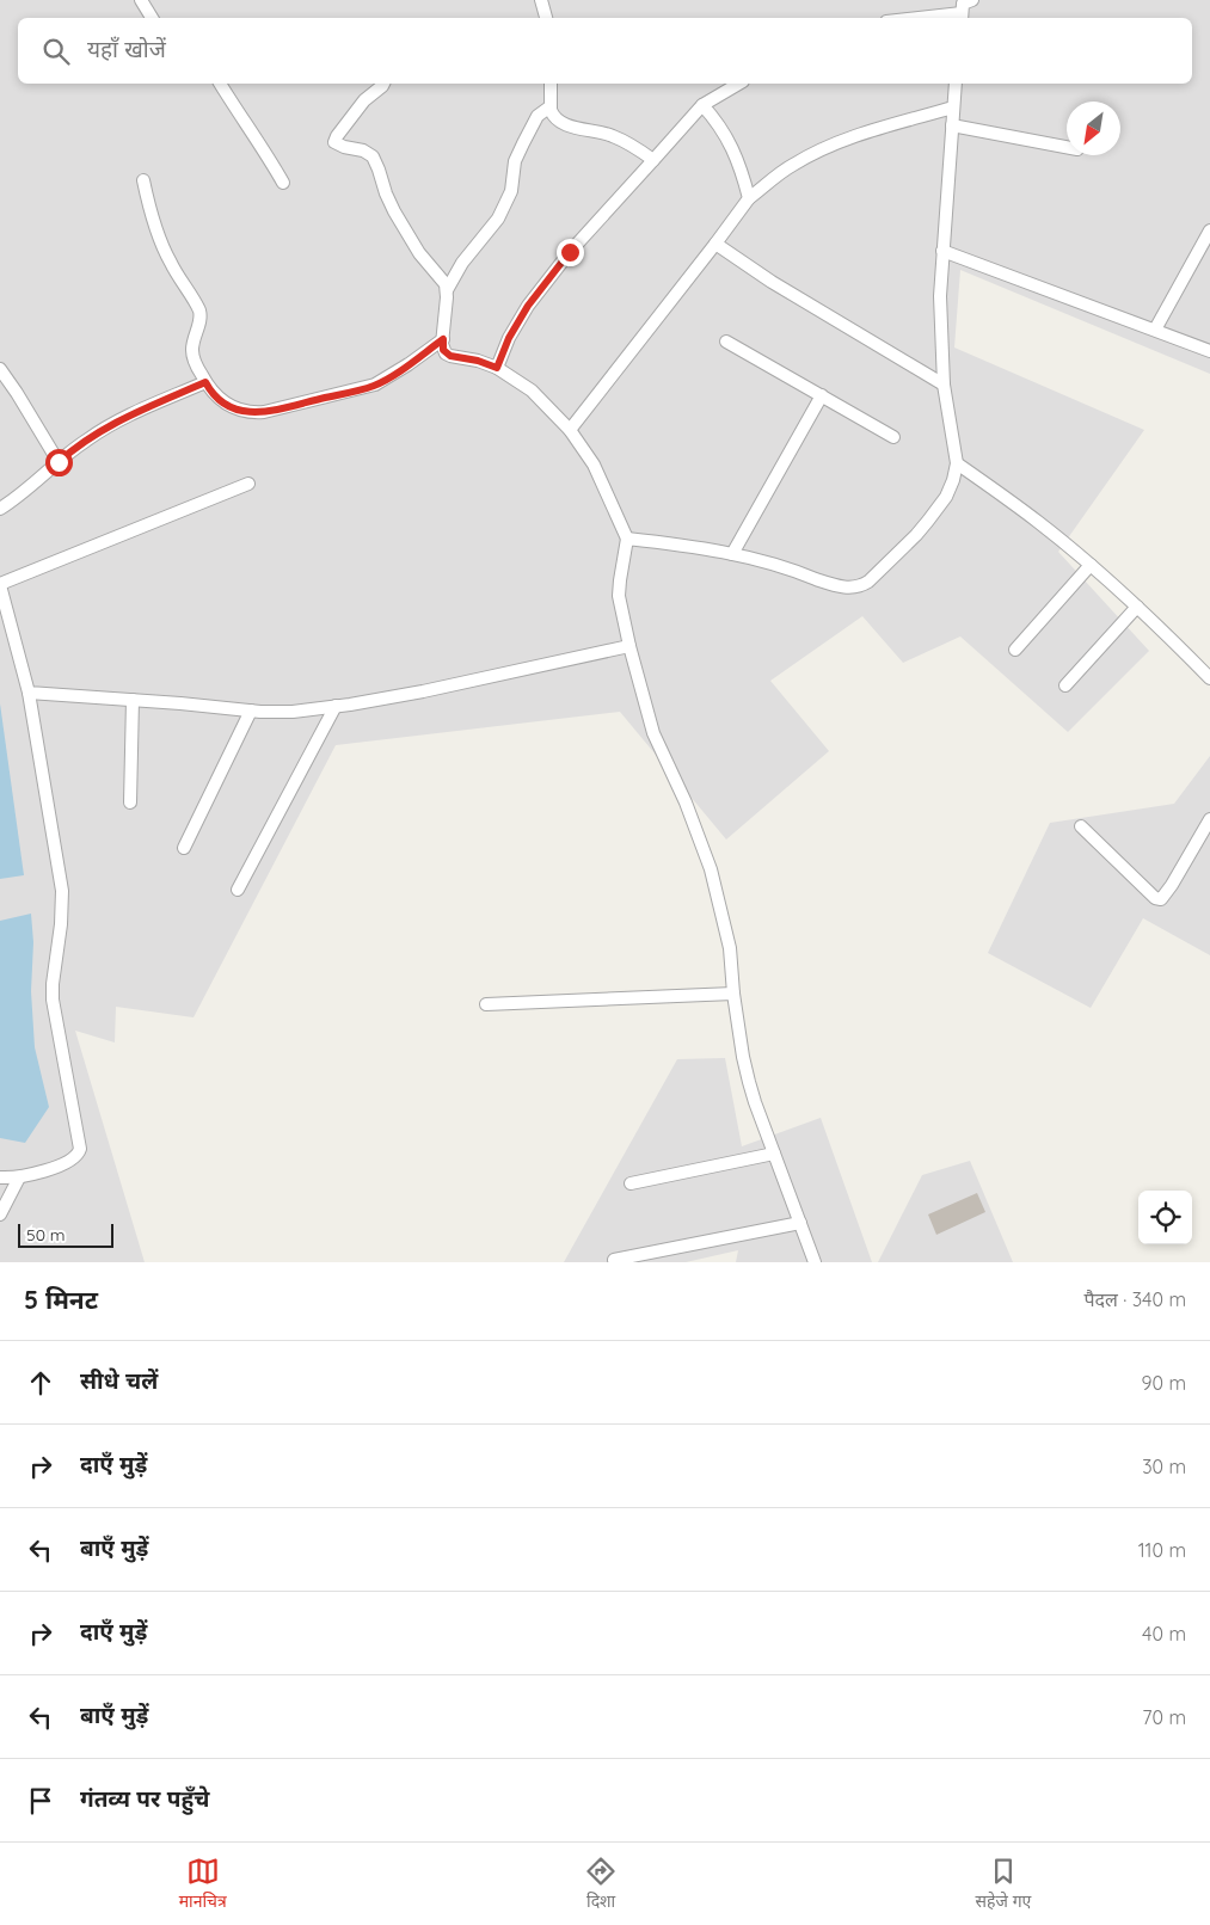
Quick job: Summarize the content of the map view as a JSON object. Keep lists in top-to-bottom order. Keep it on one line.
{"scale_bar":"50 m","north":"bottom left","page":{"search":"यहाँ खोजें","scale":"50 m","heading":["5 मिनट","पैदल · 340 m"],"list":[["सीधे चलें","90 m"],["दाएँ मुड़ें","30 m"],["बाएँ मुड़ें","110 m"],["दाएँ मुड़ें","40 m"],["बाएँ मुड़ें","70 m"],"गंतव्य पर पहुँचे"],"nav":["मानचित्र","दिशा","सहेजे गए"]}}
